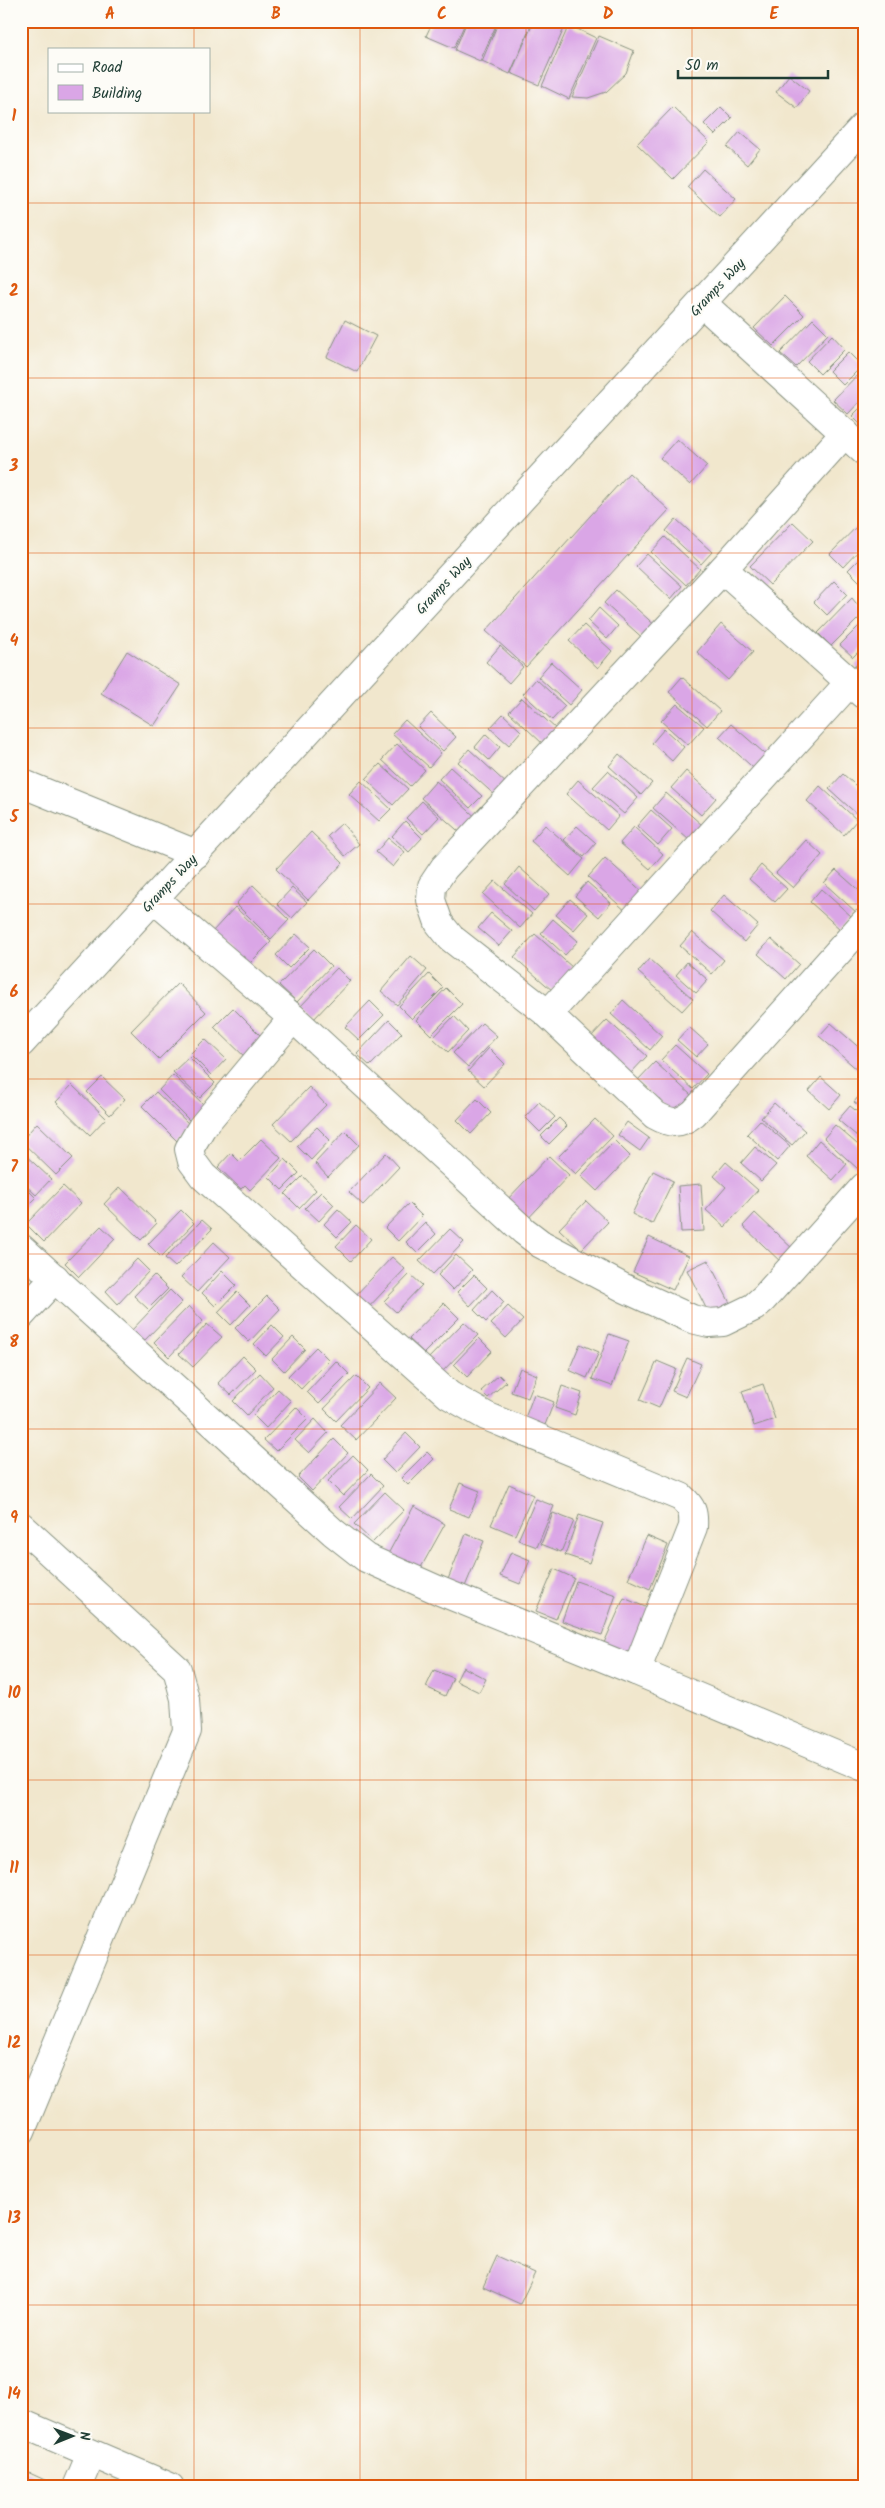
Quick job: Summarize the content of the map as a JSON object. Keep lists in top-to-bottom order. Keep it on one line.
{"streets":{"street":["Gramps Way"]},"legend":["Road","Building"],"scale_bar":"50 m","north":"right","grid":{"columns":["A","B","C","D","E"],"rows":["1","2","3","4","5","6","7","8","9","10","11","12","13","14"]}}
